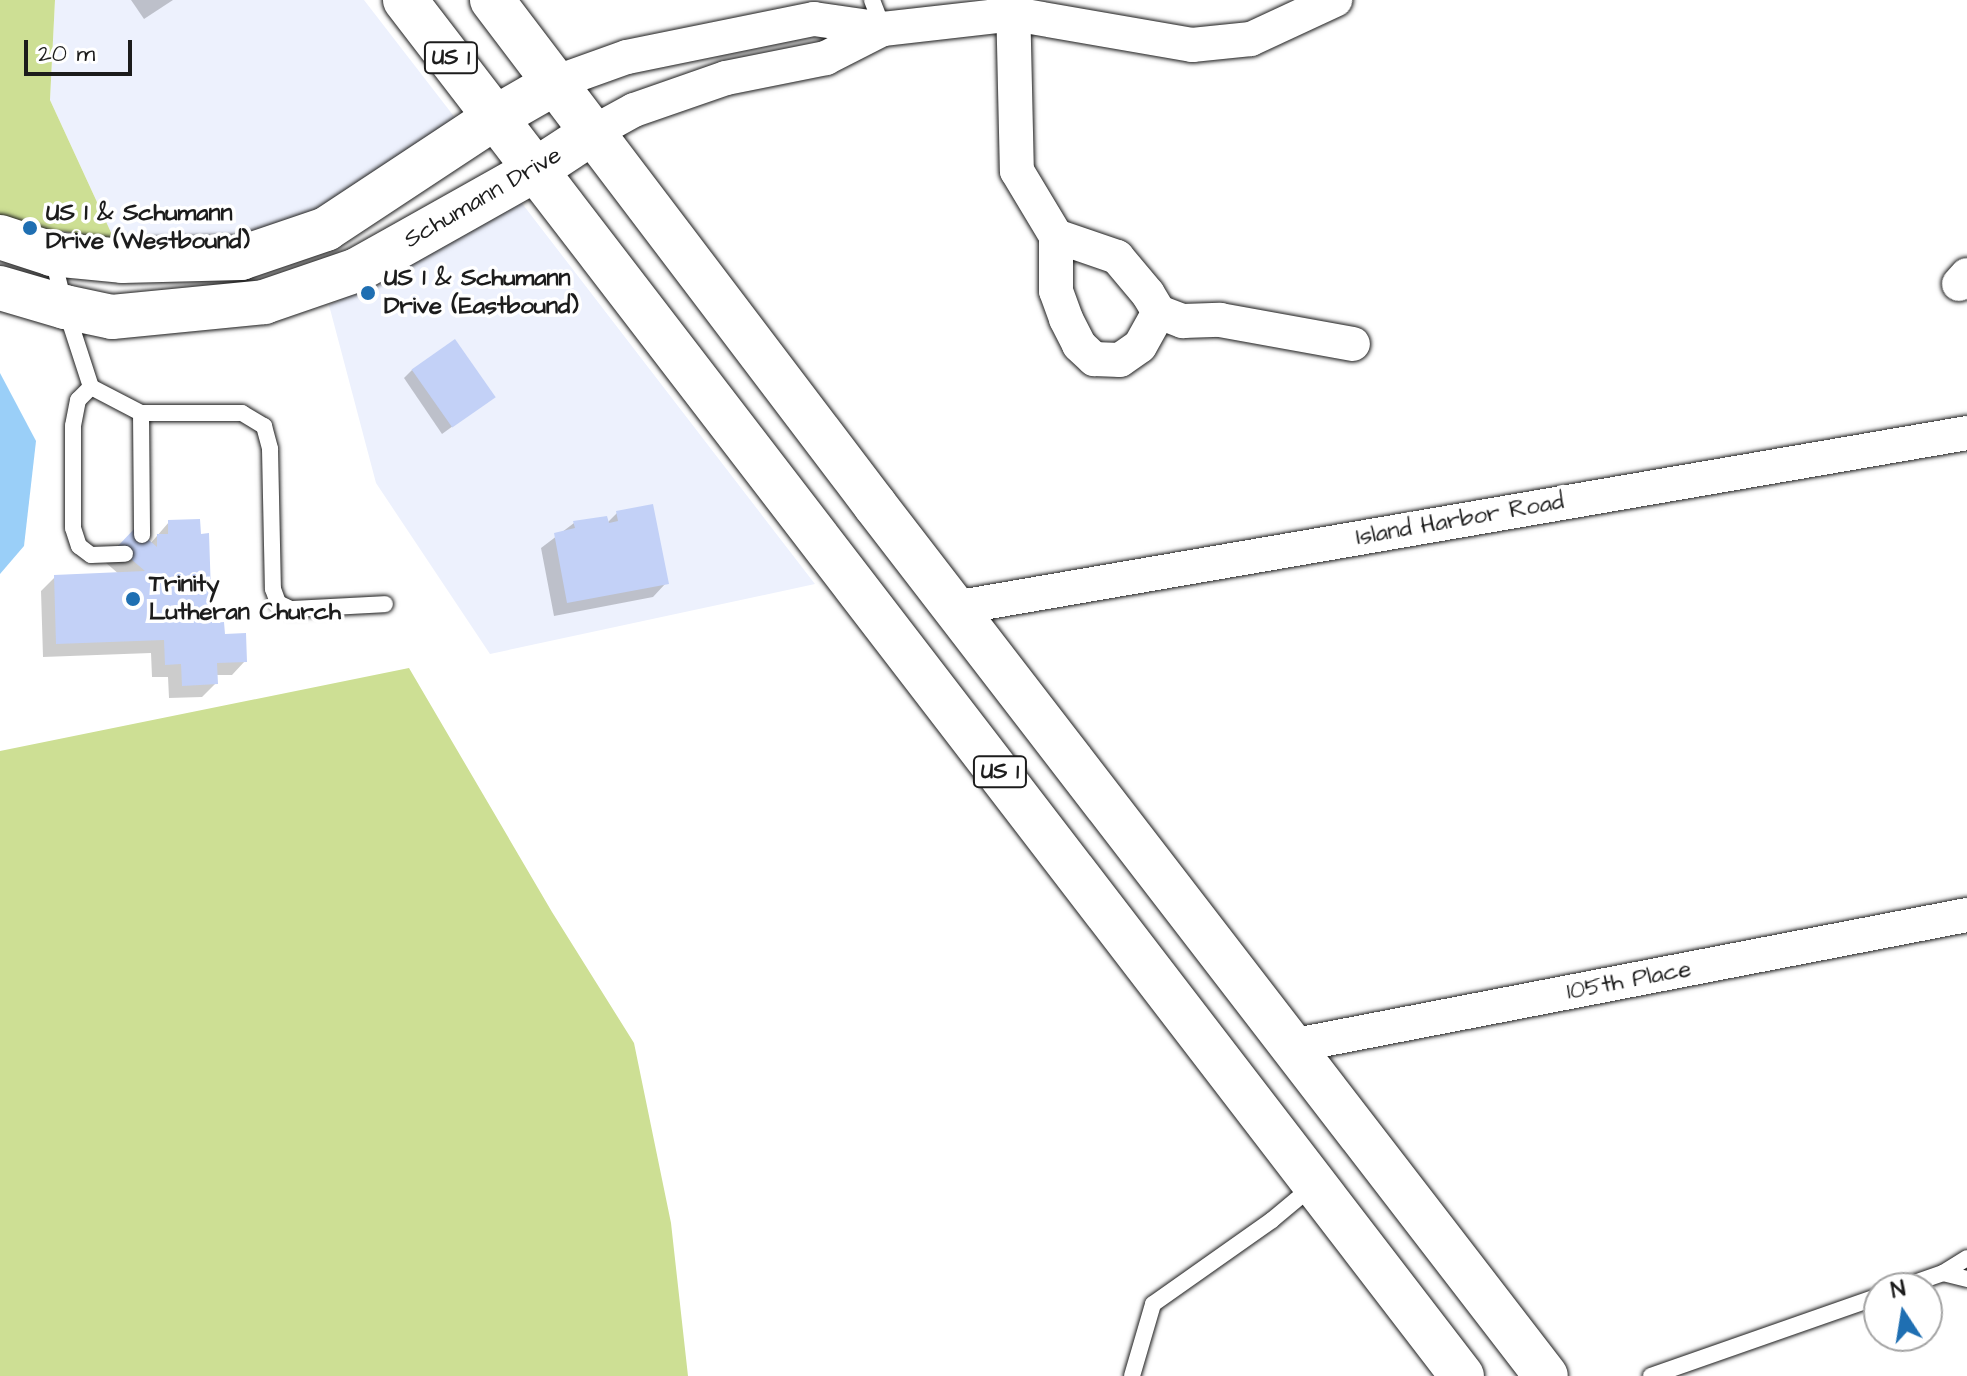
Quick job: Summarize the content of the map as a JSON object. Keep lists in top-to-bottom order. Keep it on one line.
{"streets":{"main road":["US 1","Schumann Drive"],"street":["Island Harbor Road","105th Place"]},"crossings":[["US 1","Schumann Drive"],["US 1","Island Harbor Road"],["US 1","105th Place"]],"places":["US 1 & Schumann Drive (Westbound)","US 1 & Schumann Drive (Eastbound)","Trinity Lutheran Church"],"scale_bar":"20 m","north":"top"}
